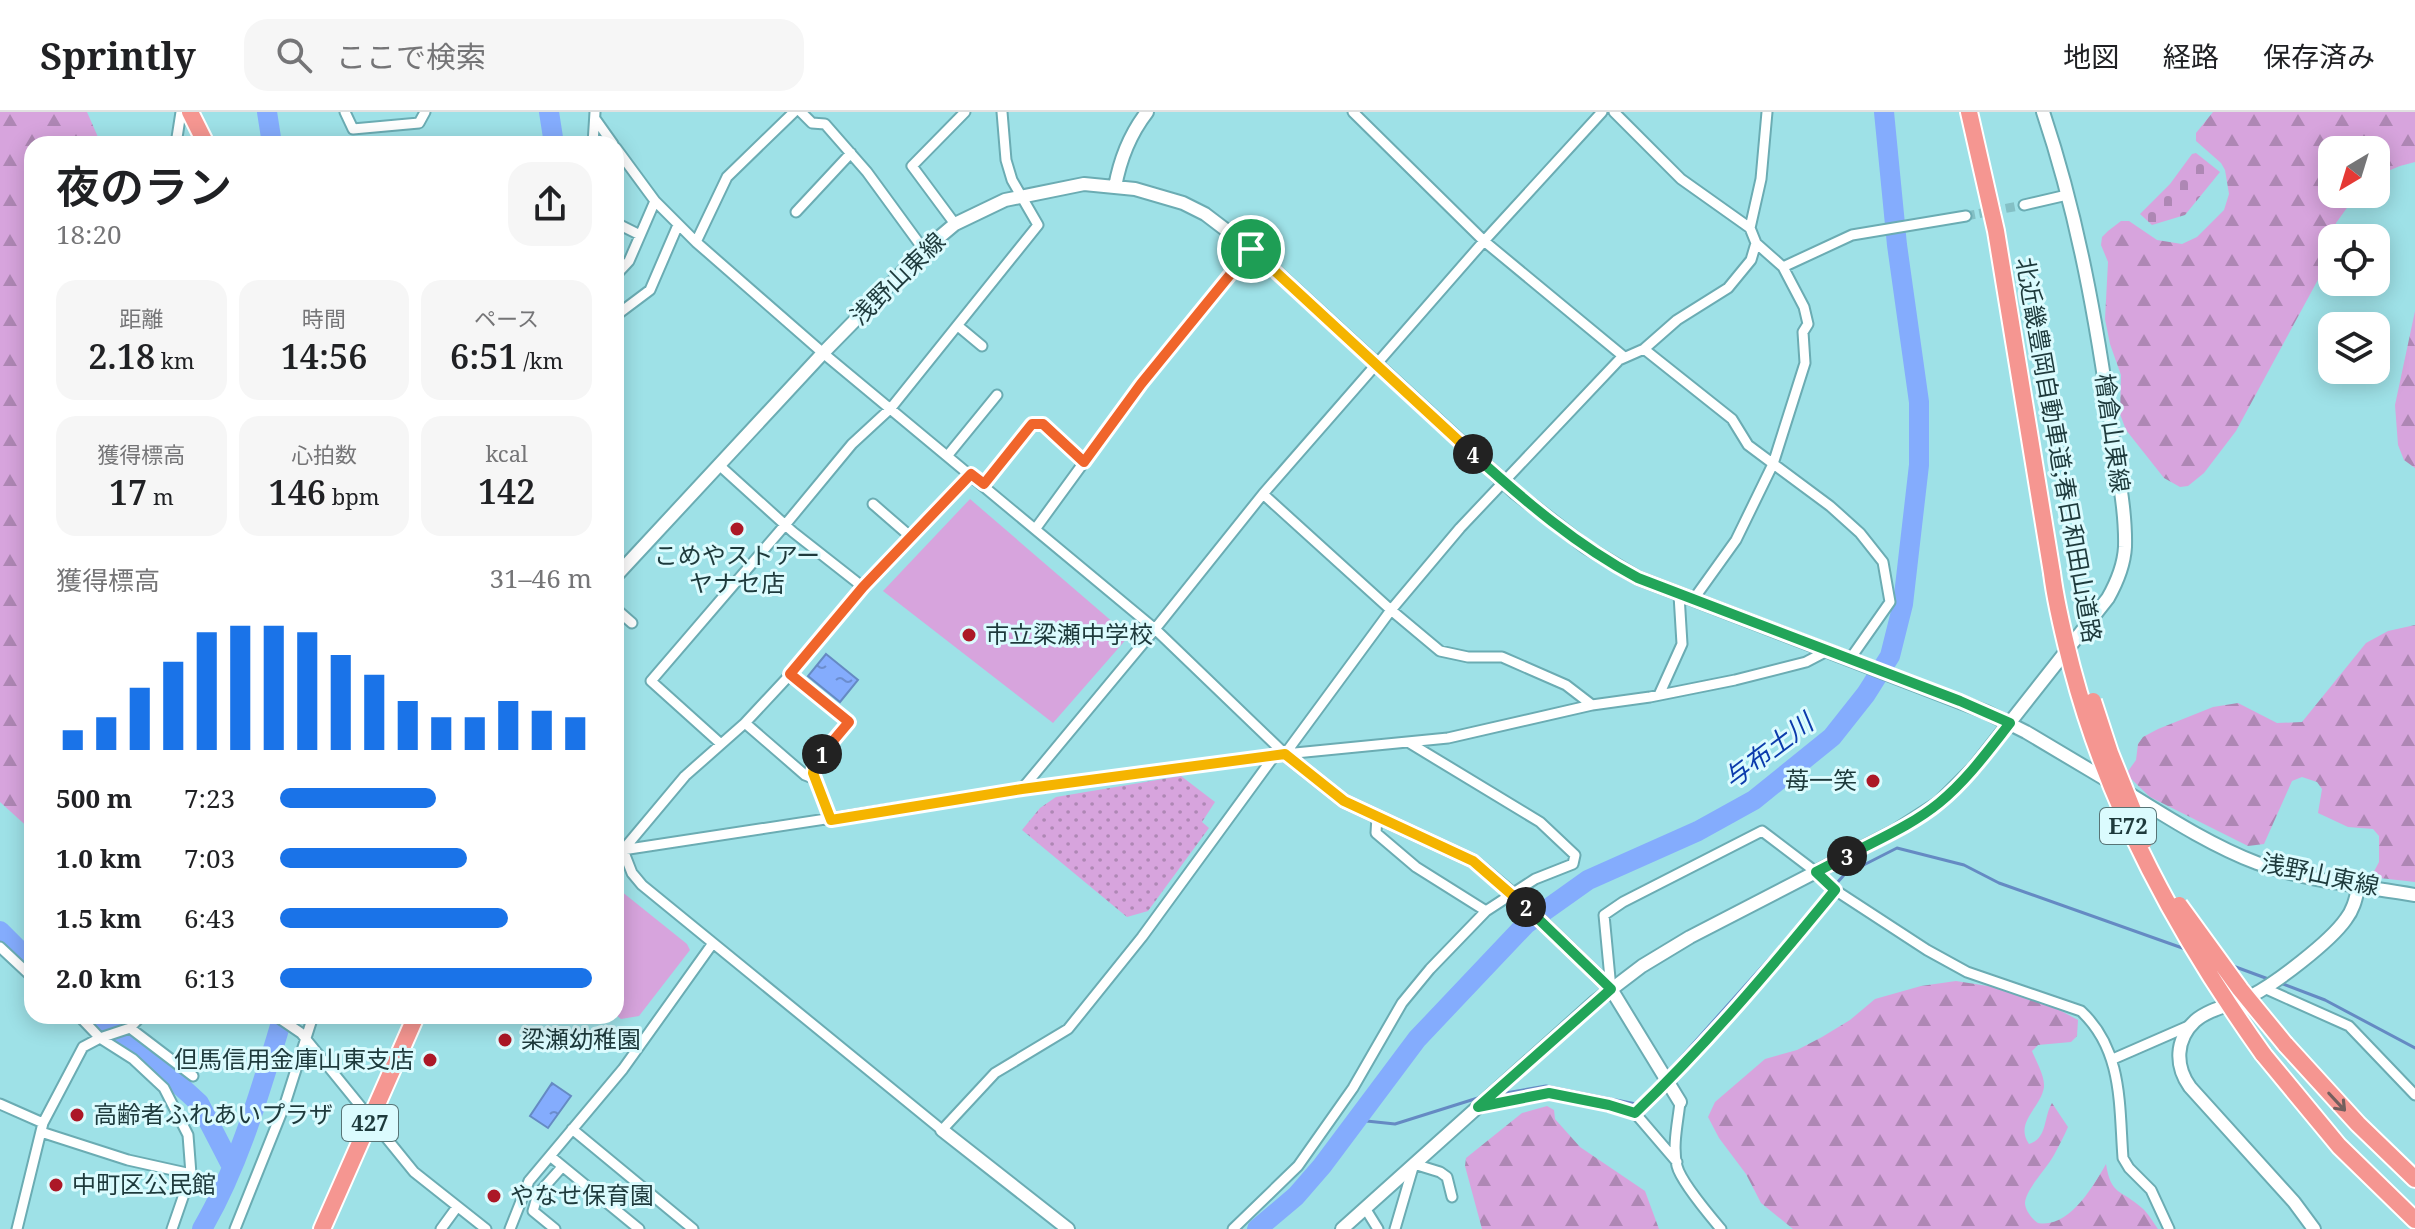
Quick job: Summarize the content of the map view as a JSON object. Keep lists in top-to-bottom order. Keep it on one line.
{"streets":{"highway":["北近畿豊岡自動車道;春日和田山道路","E72","427"],"main road":["浅野山東線","檜倉山東線"]},"crossings":[["浅野山東線","檜倉山東線"]],"water":["与布土川"],"places":["こめやストアー ヤナセ店","市立梁瀬中学校","苺一笑","梁瀬幼稚園","但馬信用金庫山東支店","高齢者ふれあいプラザ","中町区公民館","やなせ保育園"],"north":"bottom left","page":{"header":"Sprintly","search":"ここで検索","nav":["地図","経路","保存済み"],"heading":["夜のラン","18:20"],"stats":[["距離","2.18 km"],["時間","14:56"],["ペース","6:51 /km"],["獲得標高","17 m"],["心拍数","146 bpm"],["kcal","142"]],"pins":["4","1","3","2"],"chart":["獲得標高","31–46 m"],"list":[{"name":"500 m","note":"7:23"},{"name":"1.0 km","note":"7:03"},{"name":"1.5 km","note":"6:43"},{"name":"2.0 km","note":"6:13"}]}}
